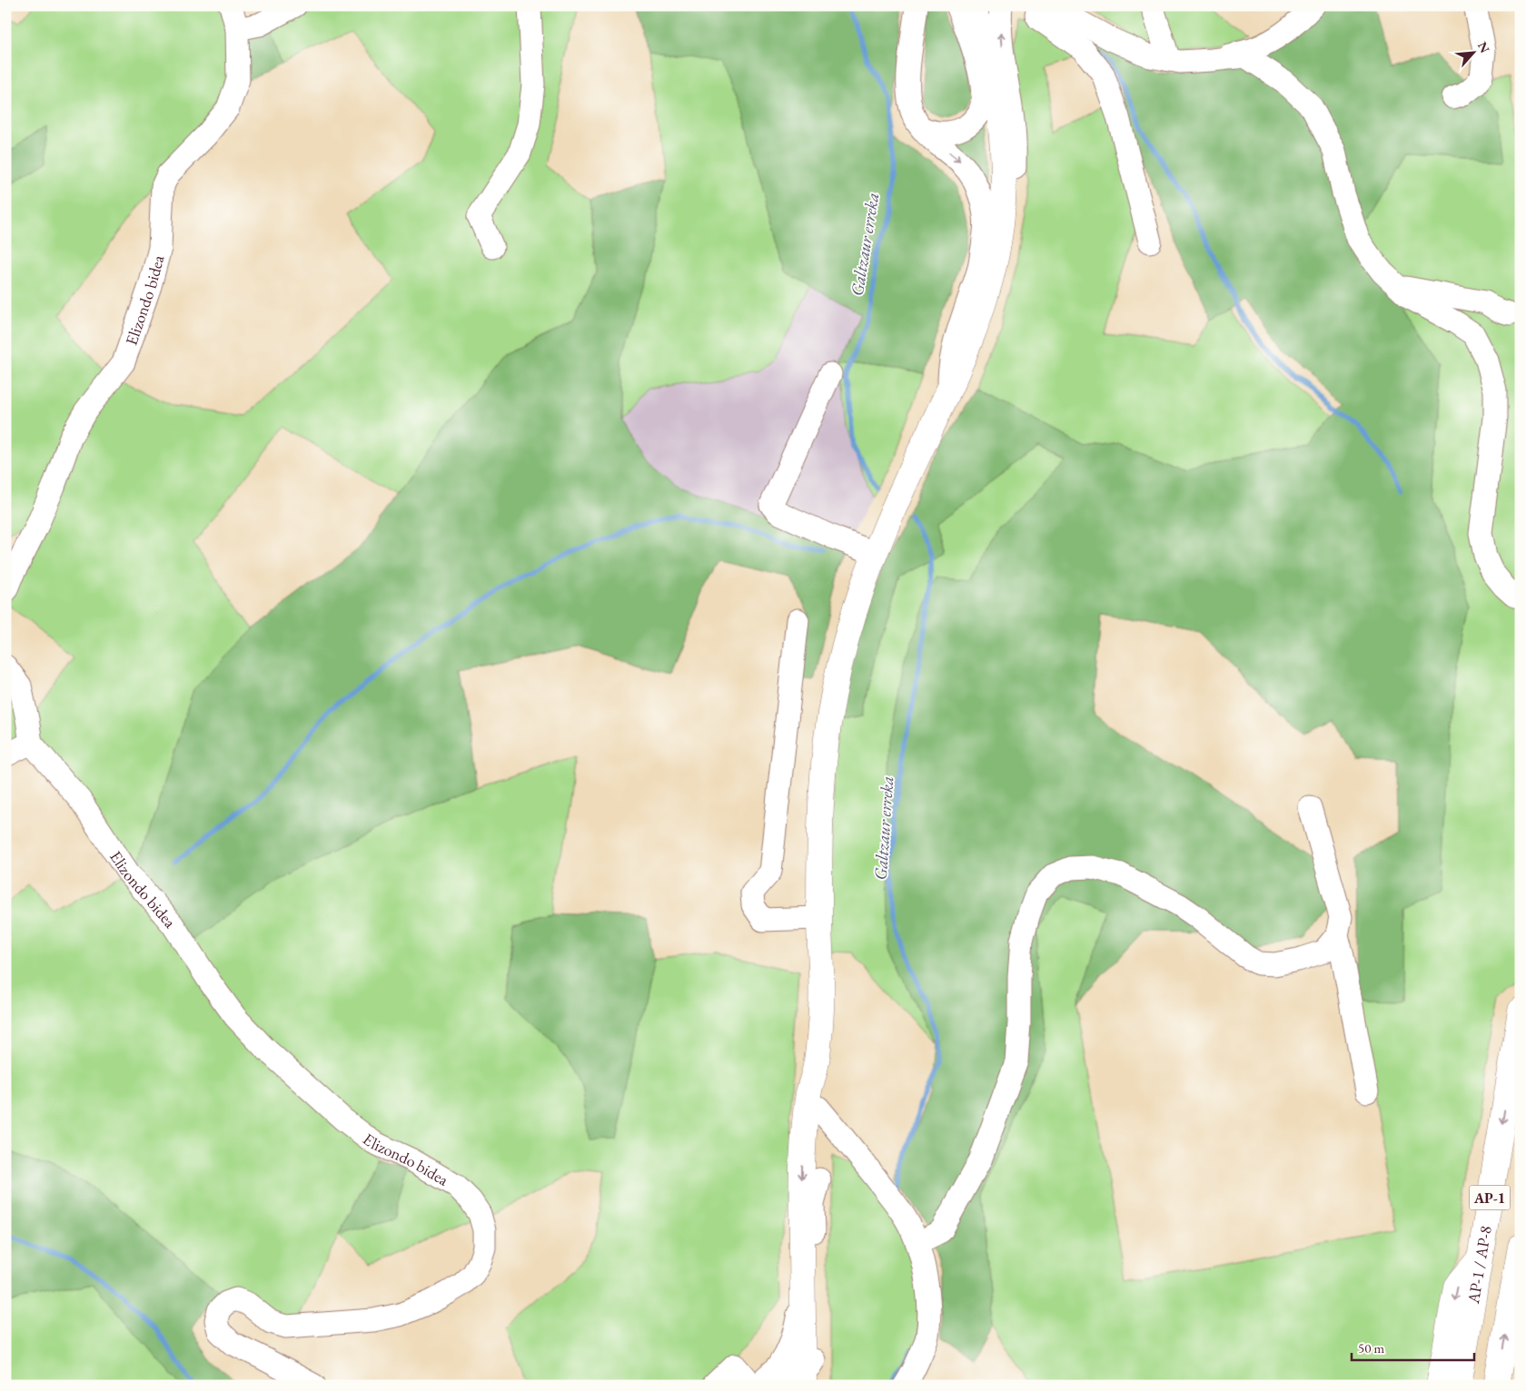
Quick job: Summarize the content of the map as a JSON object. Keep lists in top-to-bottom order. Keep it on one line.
{"streets":{"main road":["AP-1","AP-1 / AP-8"],"street":["Elizondo bidea"]},"one_way":["AP-1 / AP-8"],"water":["Galtzaur erreka"],"scale_bar":"50 m","north":"top right"}
